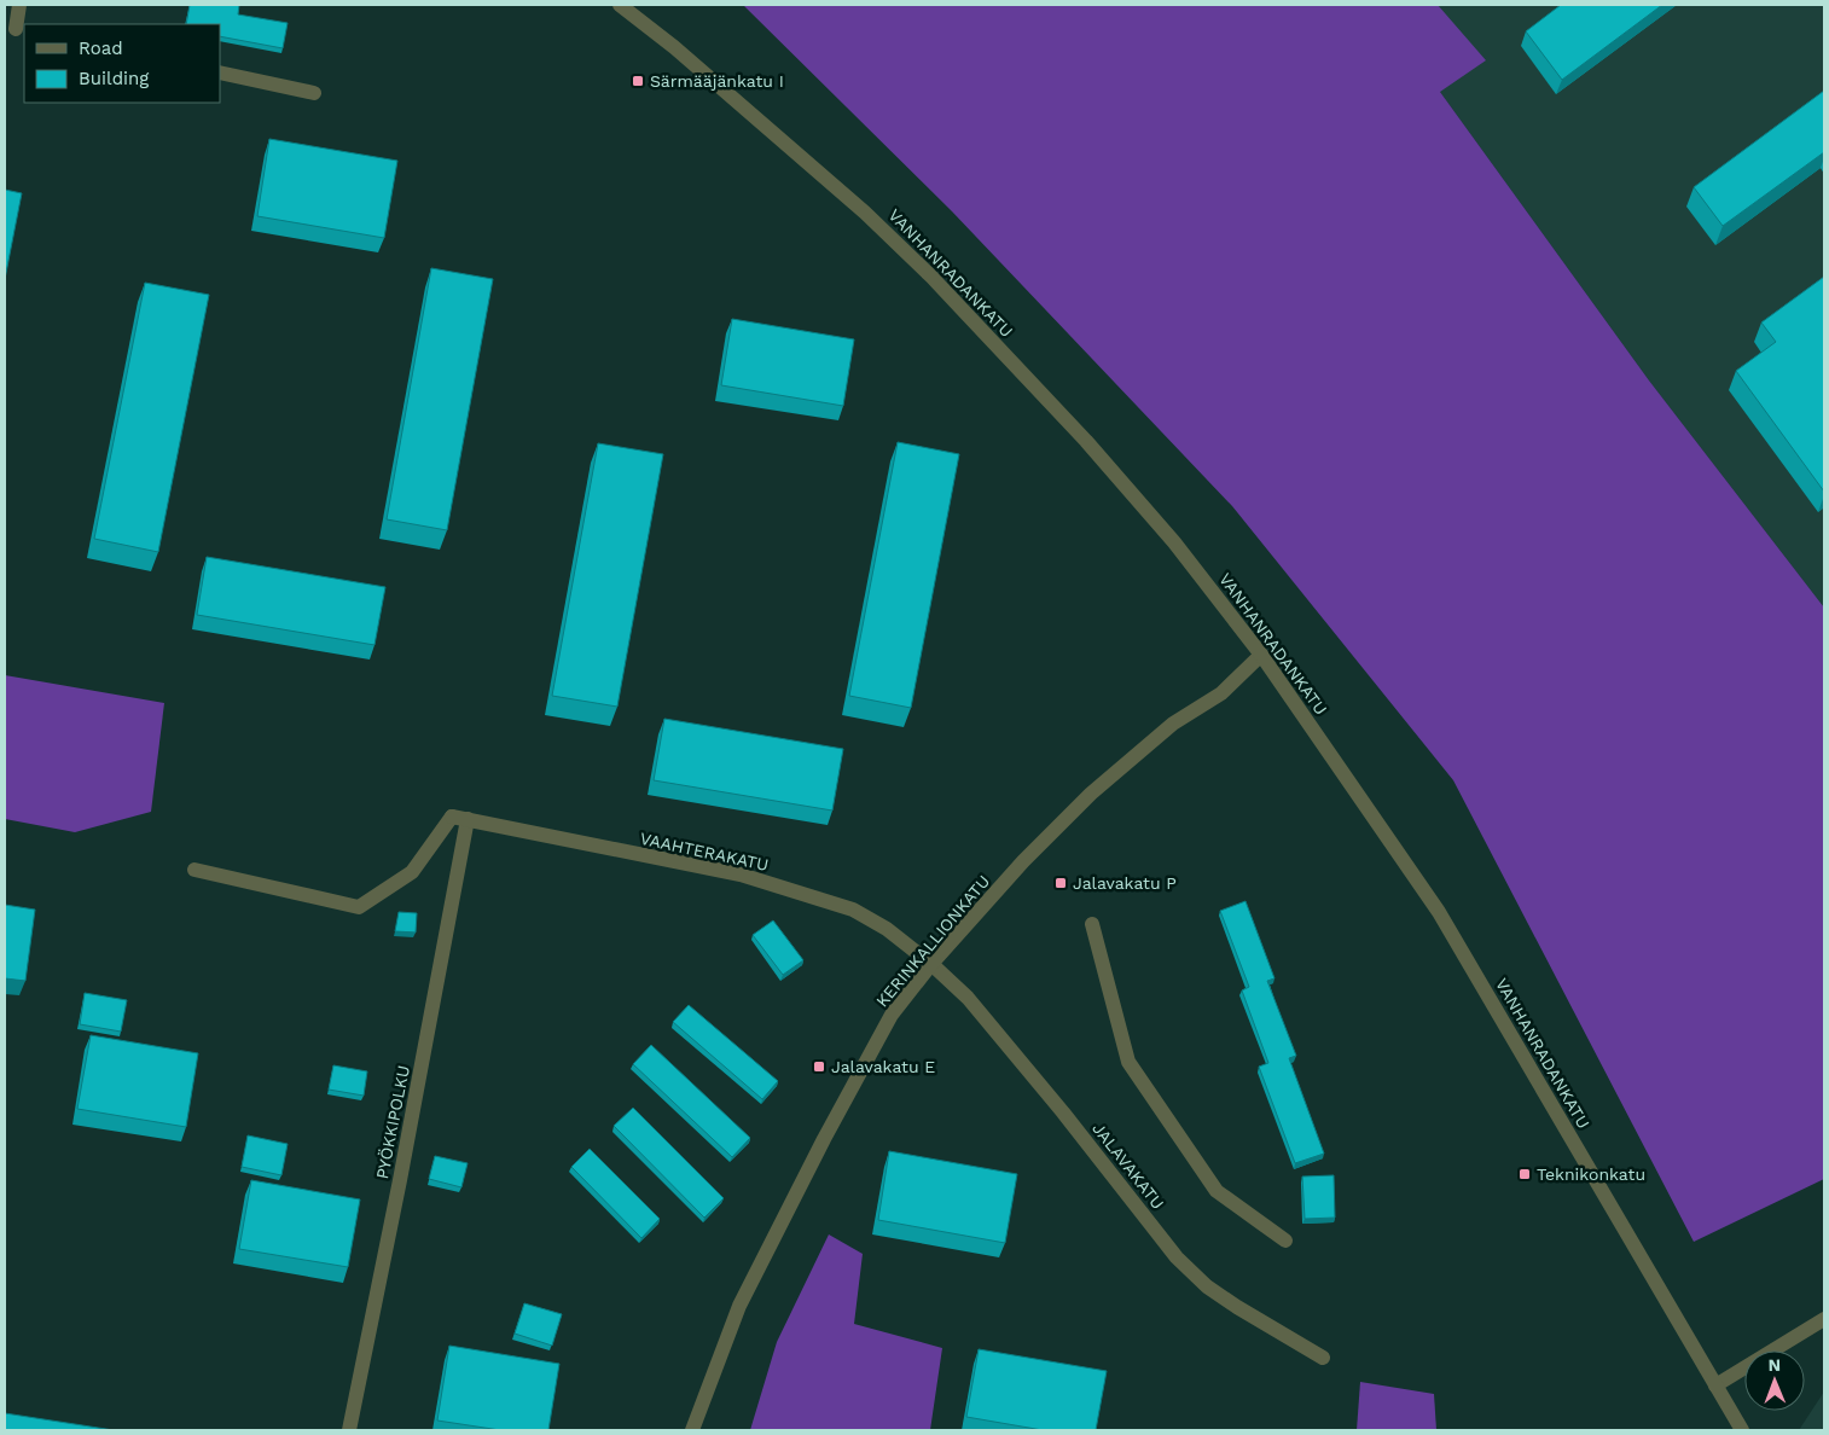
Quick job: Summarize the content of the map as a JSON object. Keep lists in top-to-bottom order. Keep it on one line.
{"streets":{"street":["VANHANRADANKATU","VAAHTERAKATU","KERINKALLIONKATU","PYÖKKIPOLKU","JALAVAKATU"]},"crossings":[["VANHANRADANKATU","KERINKALLIONKATU"],["VAAHTERAKATU","KERINKALLIONKATU"],["VAAHTERAKATU","PYÖKKIPOLKU"],["VAAHTERAKATU","JALAVAKATU"],["KERINKALLIONKATU","JALAVAKATU"]],"places":{"transit":["Särmääjänkatu I","Jalavakatu P","Jalavakatu E","Teknikonkatu"]},"legend":["Road","Building"],"north":"top"}
